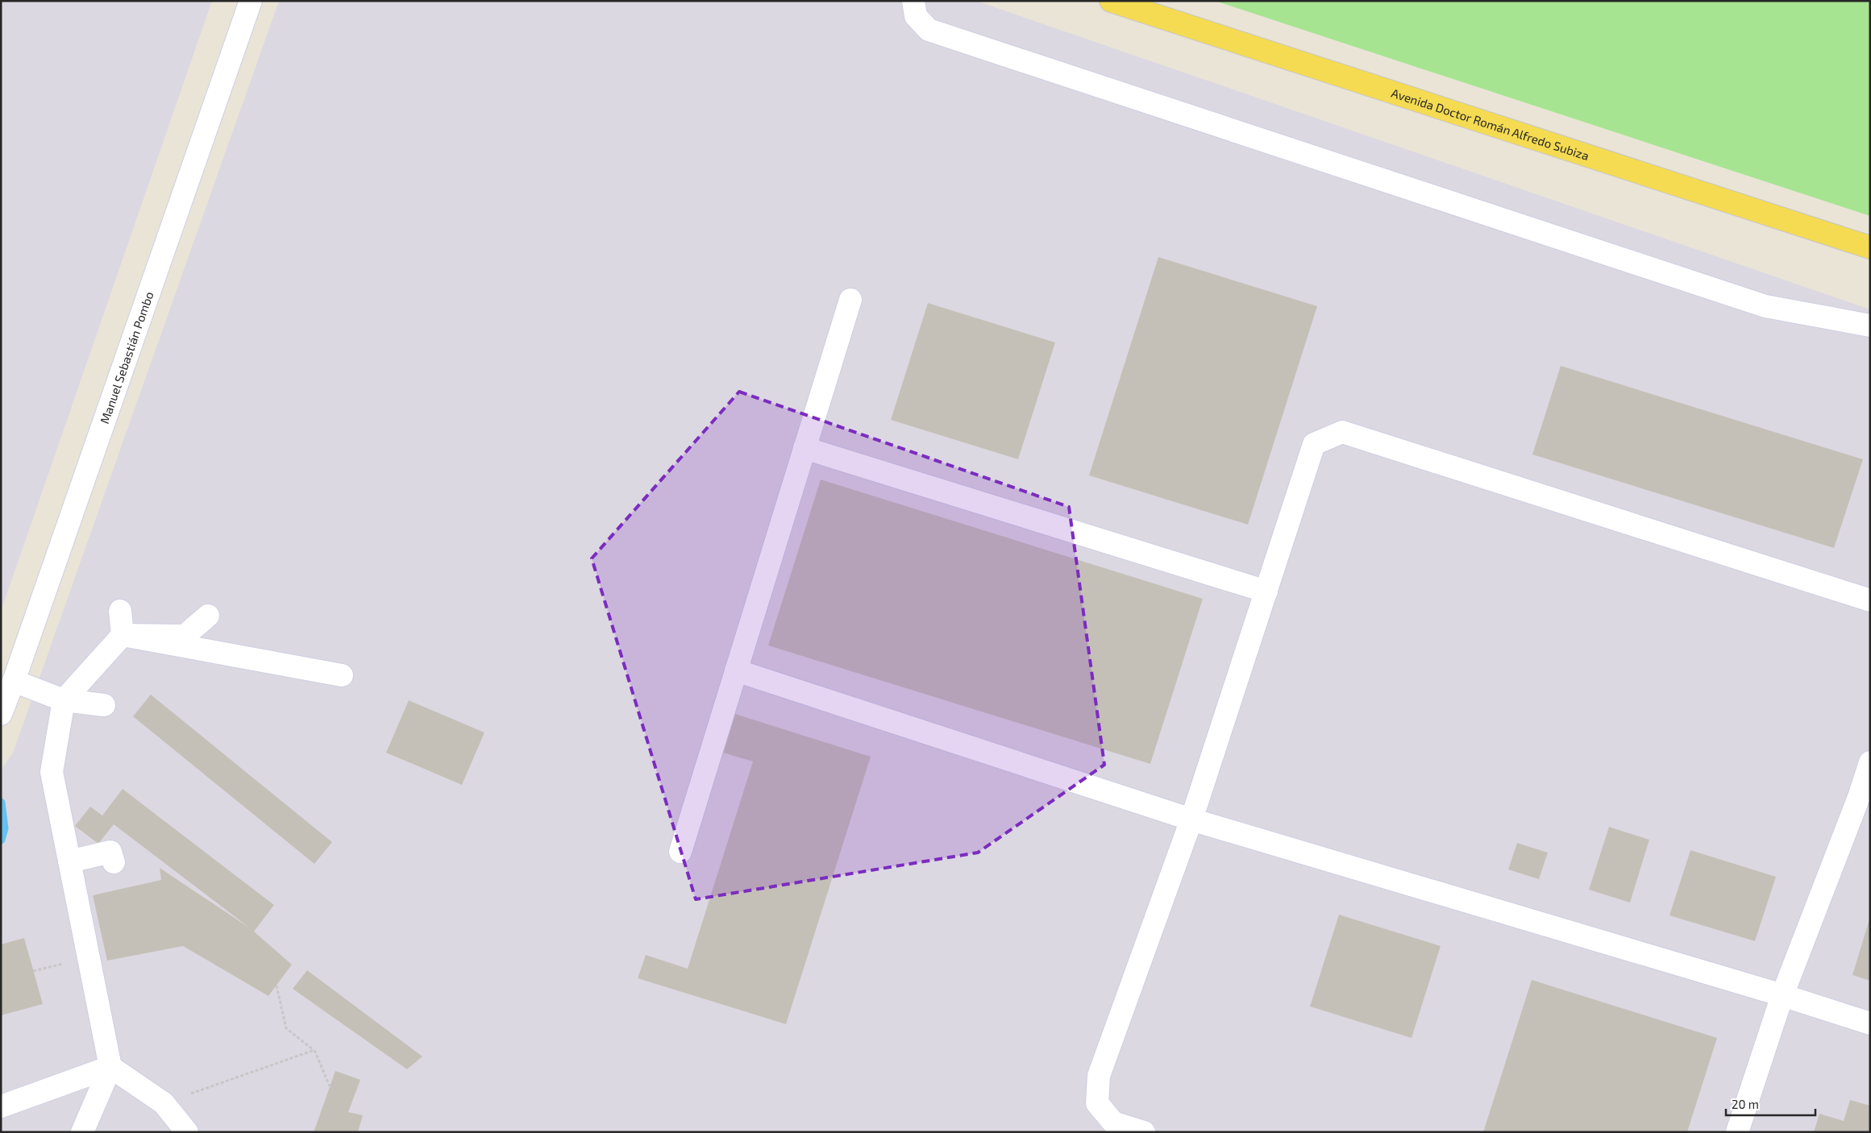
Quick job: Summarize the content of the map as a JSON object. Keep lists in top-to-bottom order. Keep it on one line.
{"streets":{"main road":["Avenida Doctor Román Alfredo Subiza"],"street":["Manuel Sebastián Pombo"]},"scale_bar":"20 m"}
